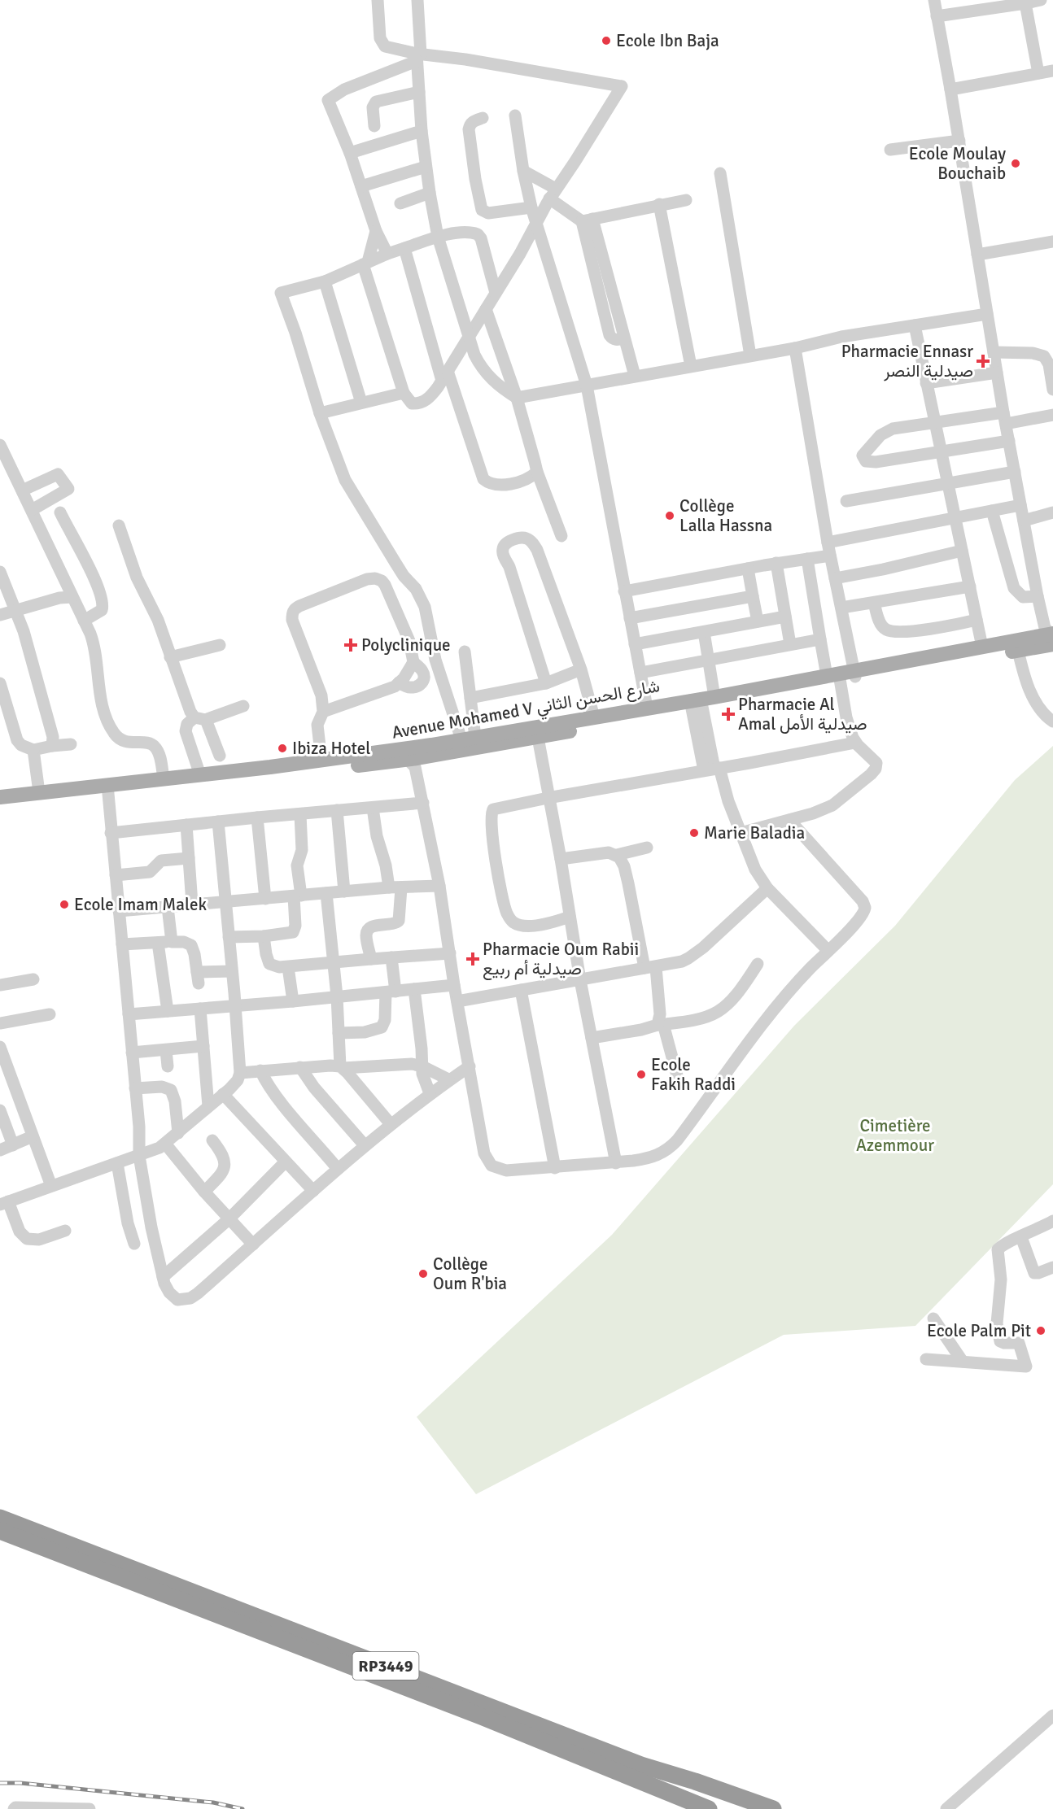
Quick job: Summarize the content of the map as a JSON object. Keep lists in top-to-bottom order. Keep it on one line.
{"streets":{"highway":["RP3449"],"main road":["Avenue Mohamed V شارع الحسن الثاني"]},"parks":["Cimetière Azemmour"],"places":{"other":["Ecole Ibn Baja","Ecole Moulay Bouchaib","Collège Lalla Hassna","Ibiza Hotel","Marie Baladia","Ecole Imam Malek","Ecole Fakih Raddi","Collège Oum R'bia","Ecole Palm Pit"],"health":["Pharmacie Ennasr صيدلية النصر","Polyclinique","Pharmacie Al Amal صيدلية الأمل","Pharmacie Oum Rabii صيدلية أم ربيع"]}}
